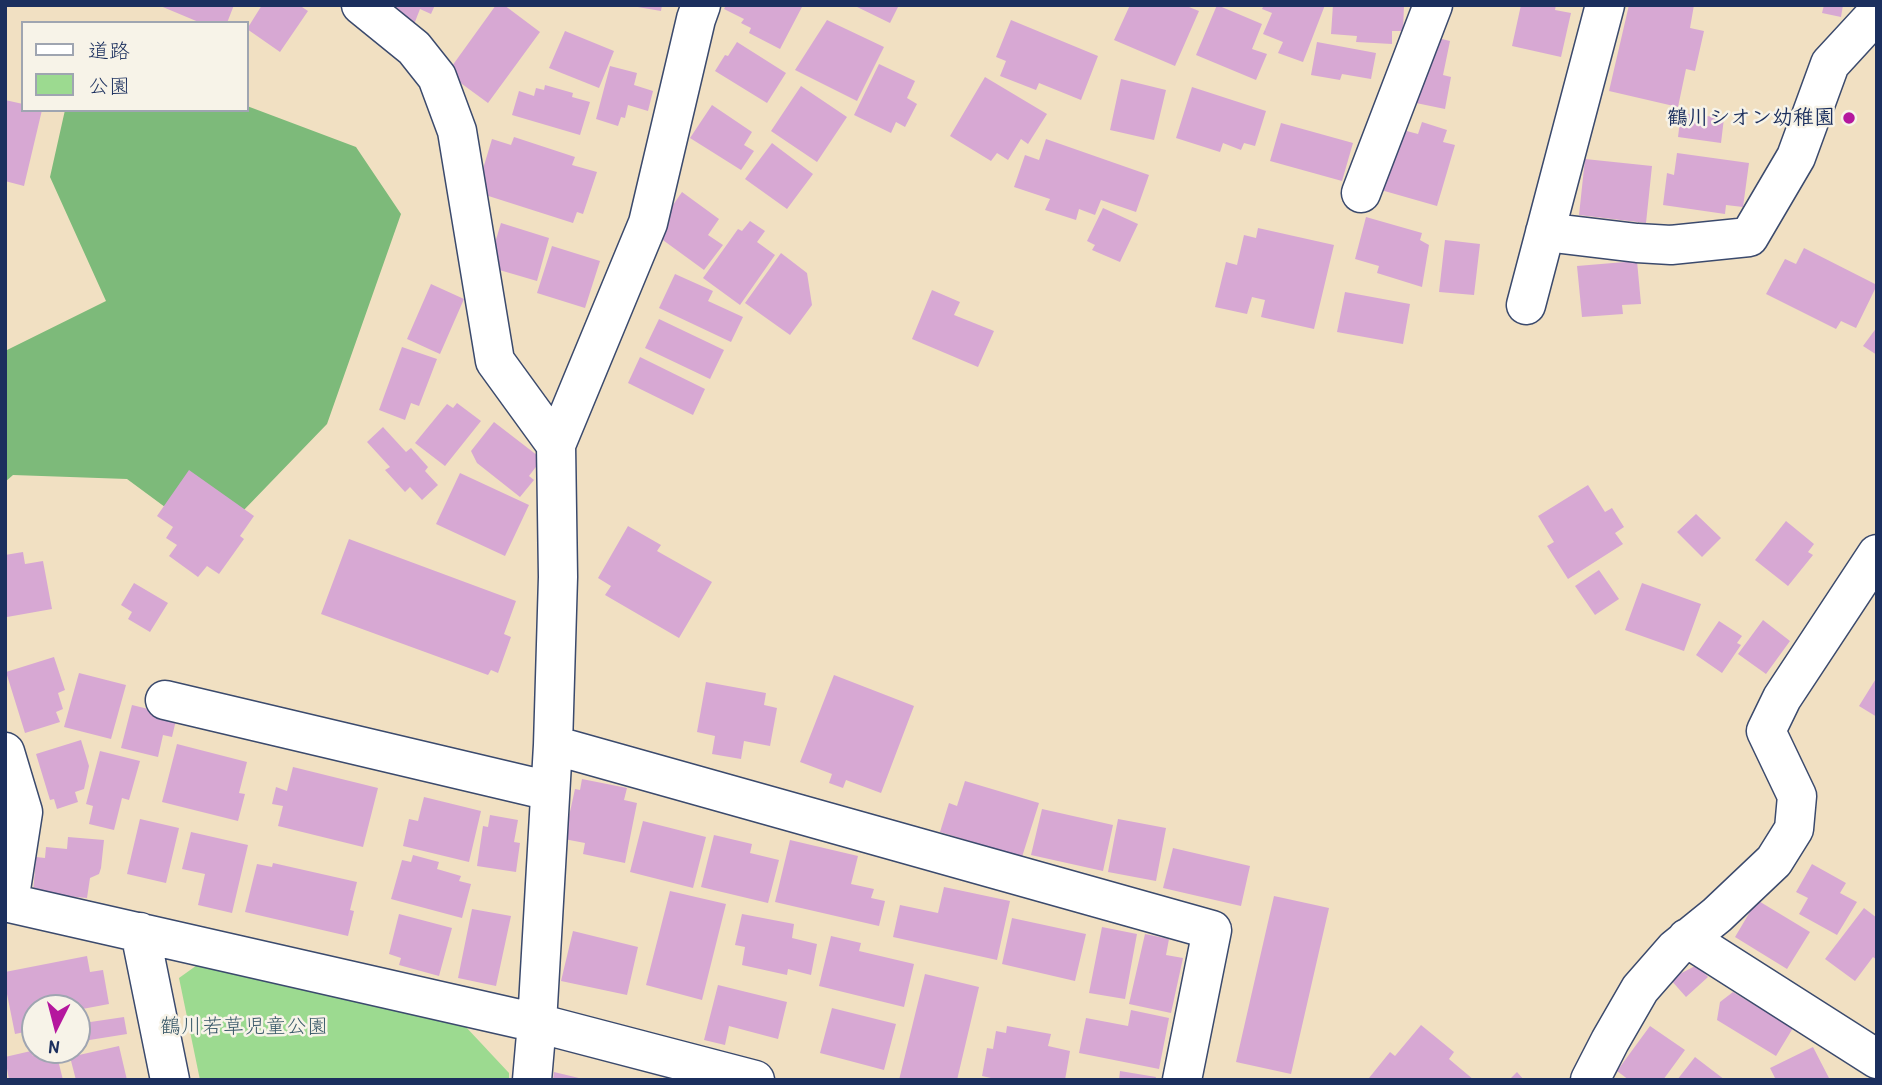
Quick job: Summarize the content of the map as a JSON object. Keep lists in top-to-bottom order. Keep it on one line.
{"parks":["鶴川若草児童公園"],"places":["鶴川シオン幼稚園"],"legend":["道路","公園"],"north":"bottom"}
